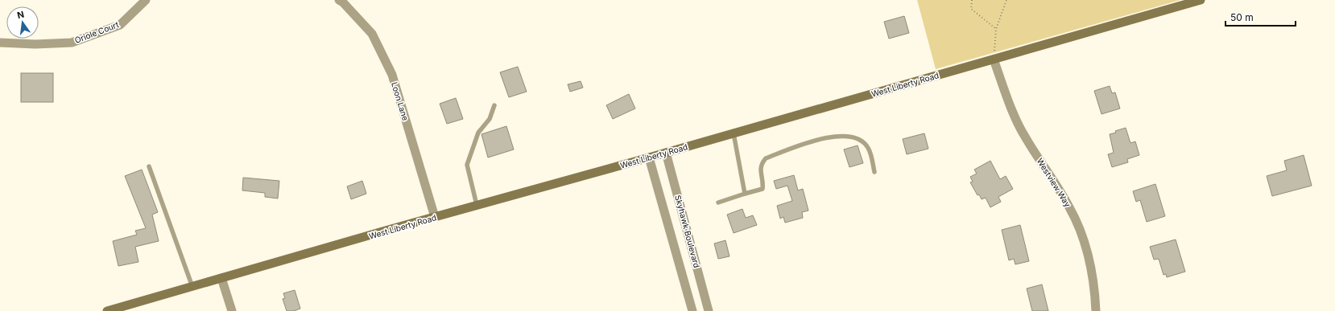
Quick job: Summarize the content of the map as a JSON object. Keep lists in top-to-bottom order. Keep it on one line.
{"streets":{"main road":["West Liberty Road"],"street":["Oriole Court","Loon Lane","Westview Way","Skyhawk Boulevard"]},"crossings":[["West Liberty Road","Loon Lane"],["West Liberty Road","Westview Way"],["West Liberty Road","Skyhawk Boulevard"]],"scale_bar":"50 m","north":"top"}
